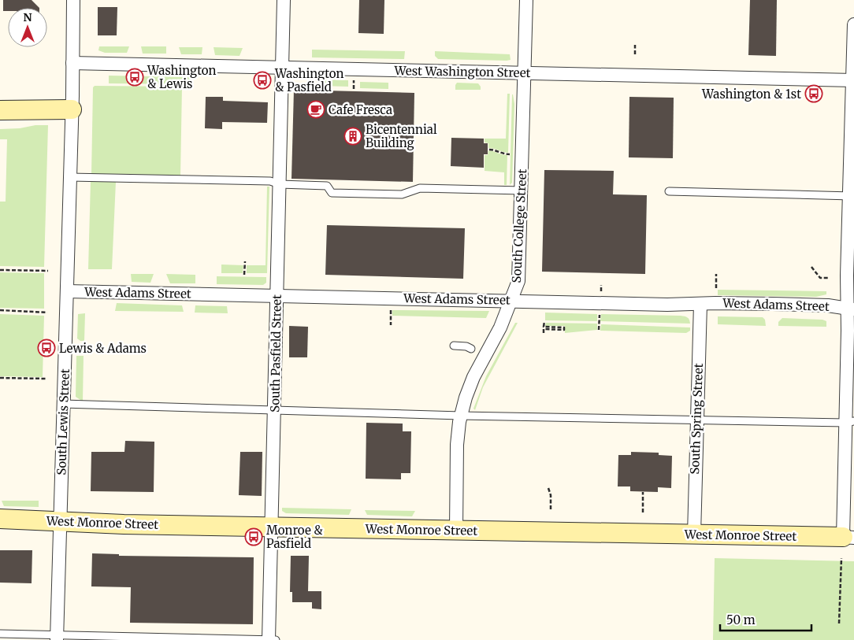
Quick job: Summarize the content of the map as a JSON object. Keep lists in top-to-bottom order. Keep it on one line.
{"streets":{"street":["West Washington Street","South College Street","West Adams Street","South Pasfield Street","South Spring Street","South Lewis Street","West Monroe Street"]},"crossings":[["West Washington Street","South College Street"],["West Washington Street","South Pasfield Street"],["West Washington Street","South Lewis Street"],["South College Street","West Adams Street"],["South College Street","West Monroe Street"],["West Adams Street","South Pasfield Street"],["West Adams Street","South Spring Street"],["West Adams Street","South Lewis Street"],["South Pasfield Street","West Monroe Street"],["South Spring Street","West Monroe Street"],["South Lewis Street","West Monroe Street"]],"places":{"bus stop":["Washington & Lewis","Washington & Pasfield","Washington & 1st","Lewis & Adams","Monroe & Pasfield"],"cafe":["Cafe Fresca"],"building":["Bicentennial Building"]},"scale_bar":"50 m","north":"top"}
